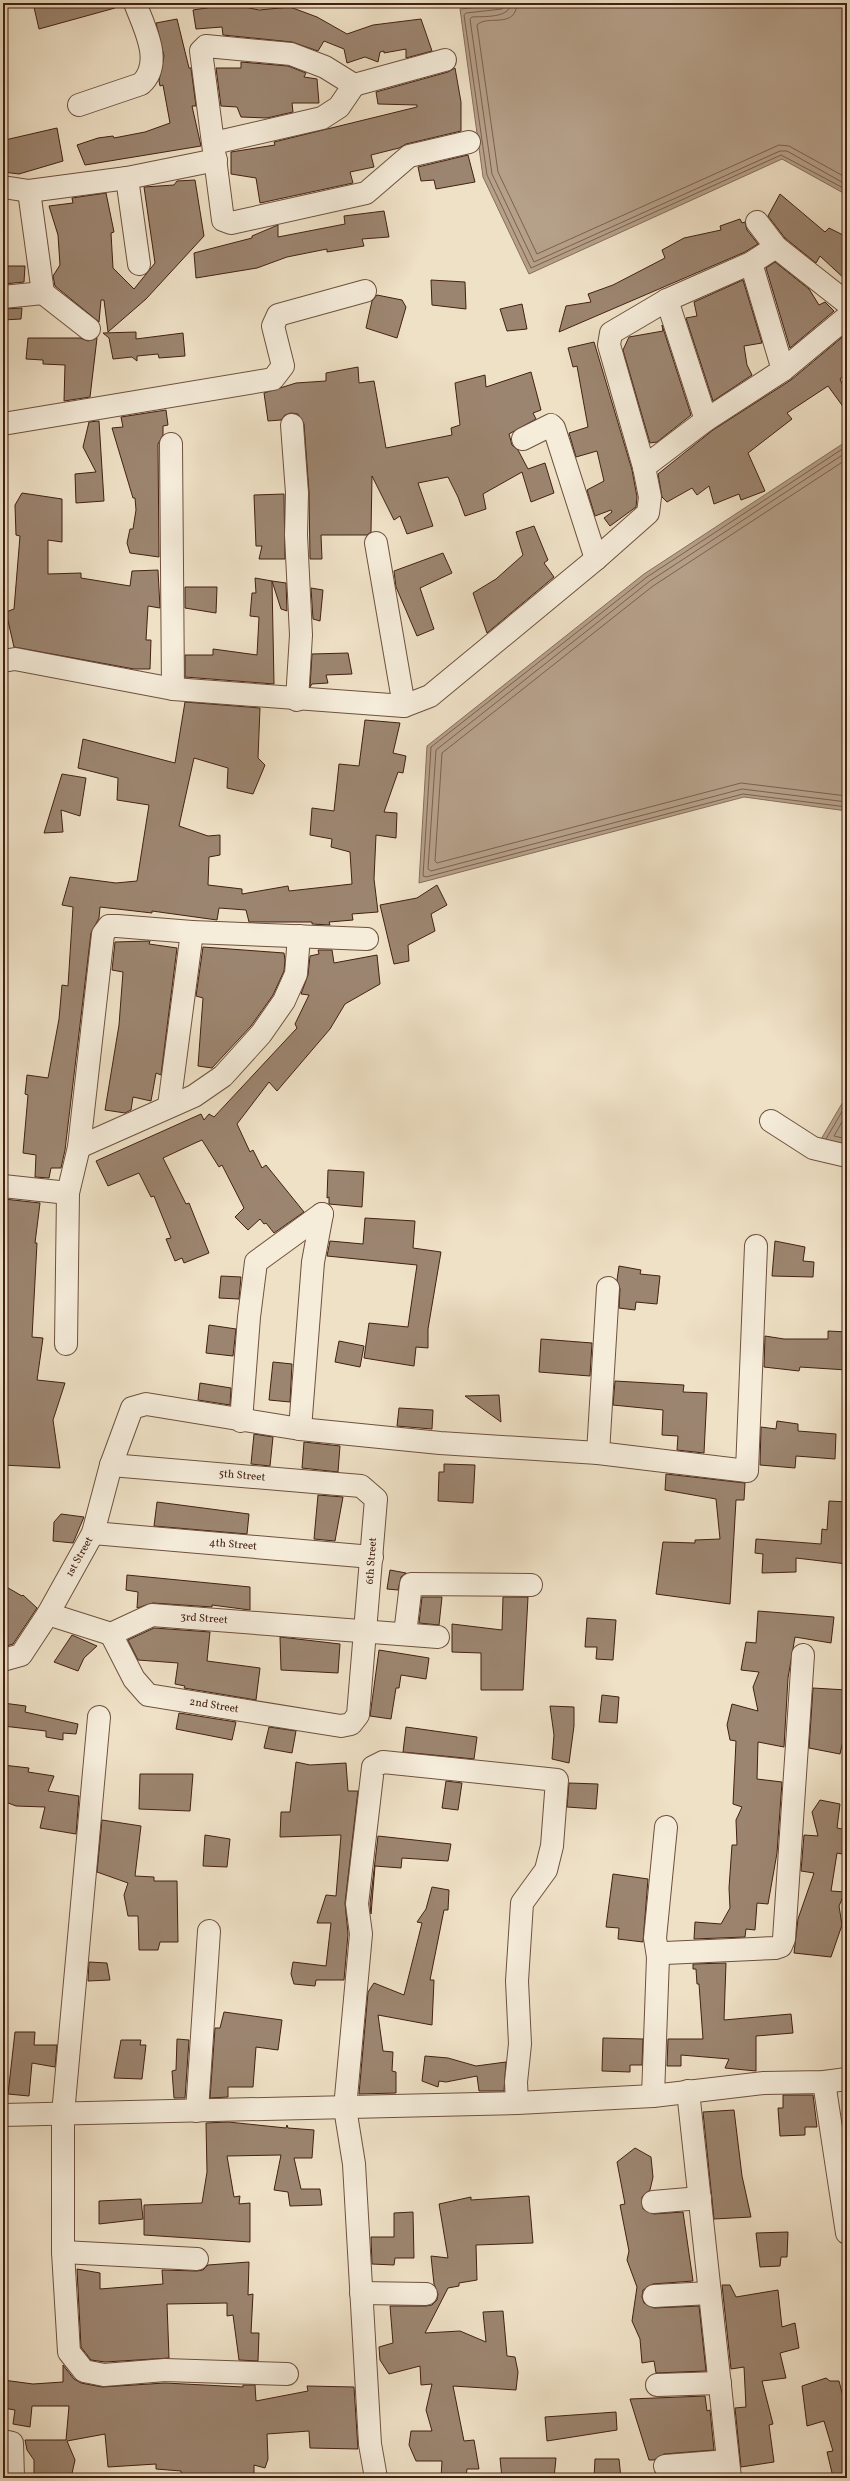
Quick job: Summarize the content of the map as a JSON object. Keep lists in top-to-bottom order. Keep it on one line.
{"streets":{"street":["5th Street","4th Street","1st Street","6th Street","3rd Street","2nd Street"]},"crossings":[["5th Street","1st Street"],["5th Street","6th Street"],["4th Street","1st Street"],["4th Street","6th Street"],["6th Street","3rd Street"],["6th Street","2nd Street"],["3rd Street","2nd Street"]]}
